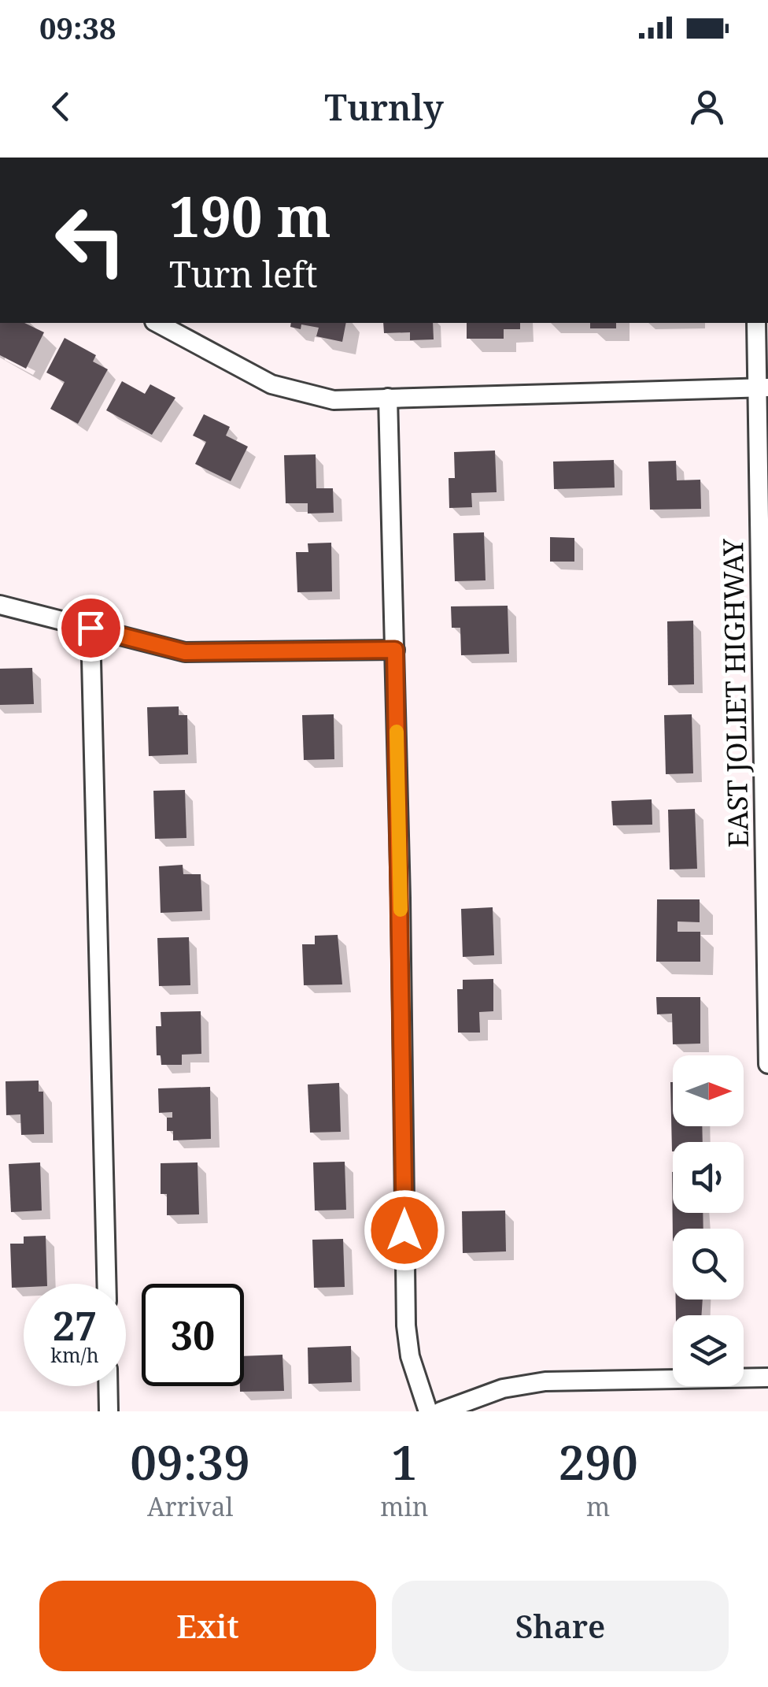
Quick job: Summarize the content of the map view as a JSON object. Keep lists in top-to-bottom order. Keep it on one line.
{"streets":{"street":["EAST JOLIET HIGHWAY"]},"north":"right","page":{"status":"09:38","header":"Turnly","turn":["190 m","Turn left"],"speed":"27 km/h","limit":"30","eta":["09:39","Arrival","1","min","290","m"],"buttons":["Exit","Share"]}}
